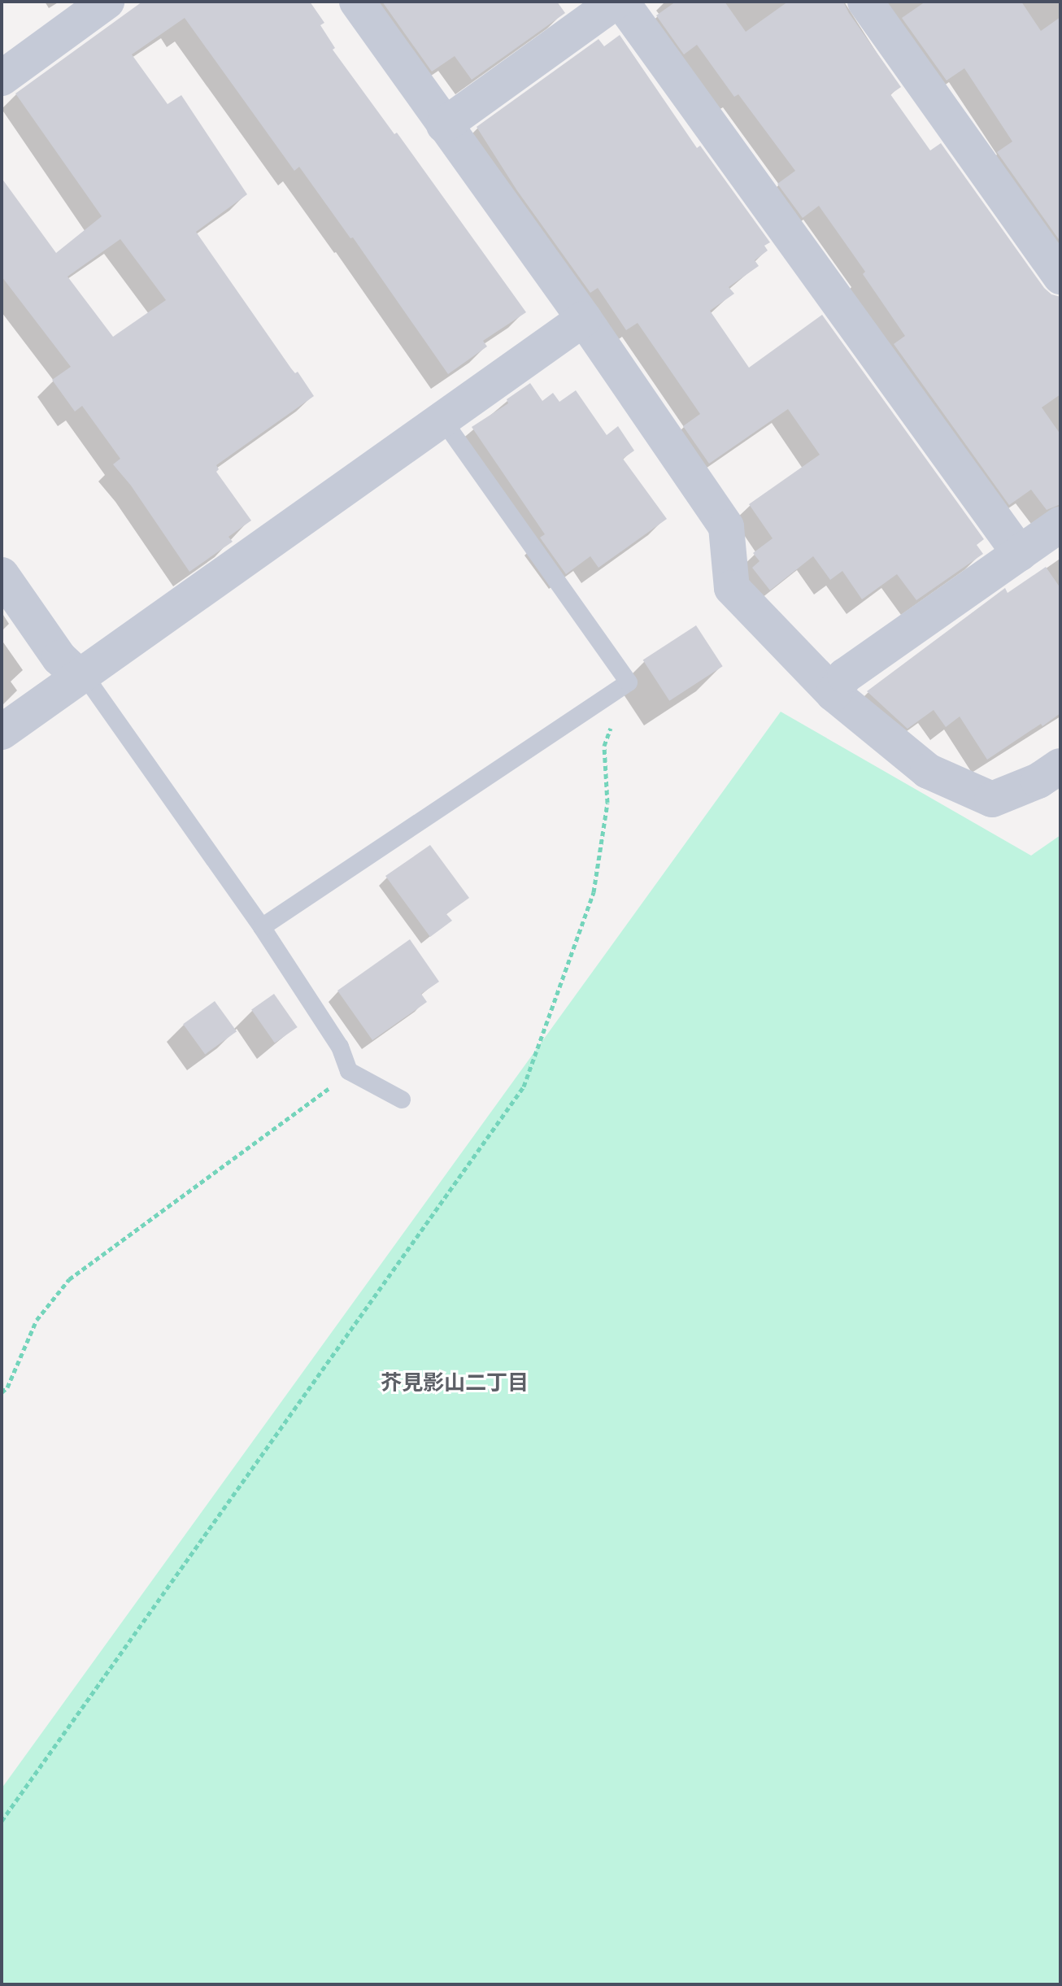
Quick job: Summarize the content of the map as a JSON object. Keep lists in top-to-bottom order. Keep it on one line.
{"districts":["芥見影山二丁目"]}
